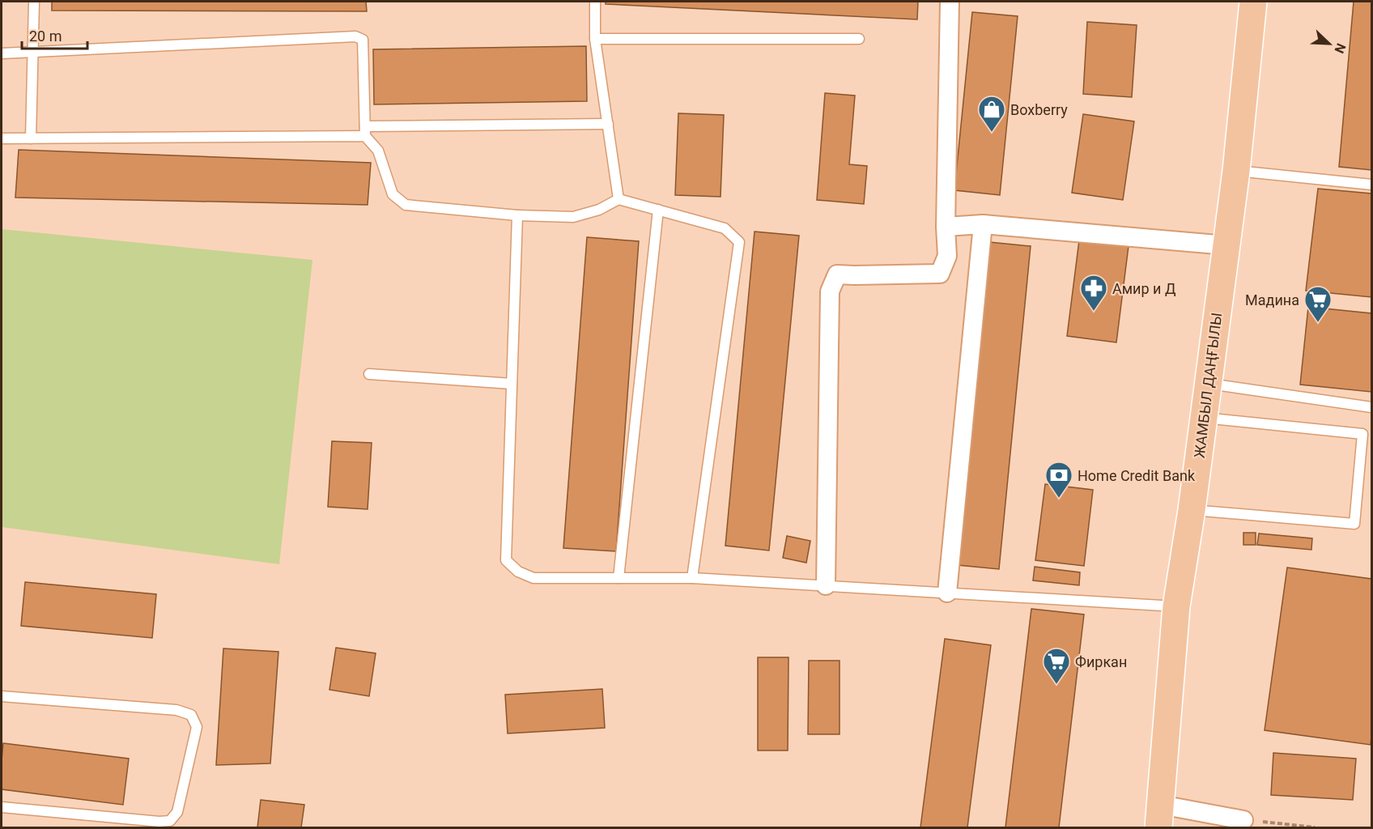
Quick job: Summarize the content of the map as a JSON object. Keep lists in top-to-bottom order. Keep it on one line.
{"streets":{"main road":["ЖАМБЫЛ ДАҢҒЫЛЫ"]},"places":{"shop":["Boxberry"],"pharmacy":["Амир и Д"],"supermarket":["Мадина","Фиркан"],"bank":["Home Credit Bank"]},"scale_bar":"20 m","north":"bottom right"}
